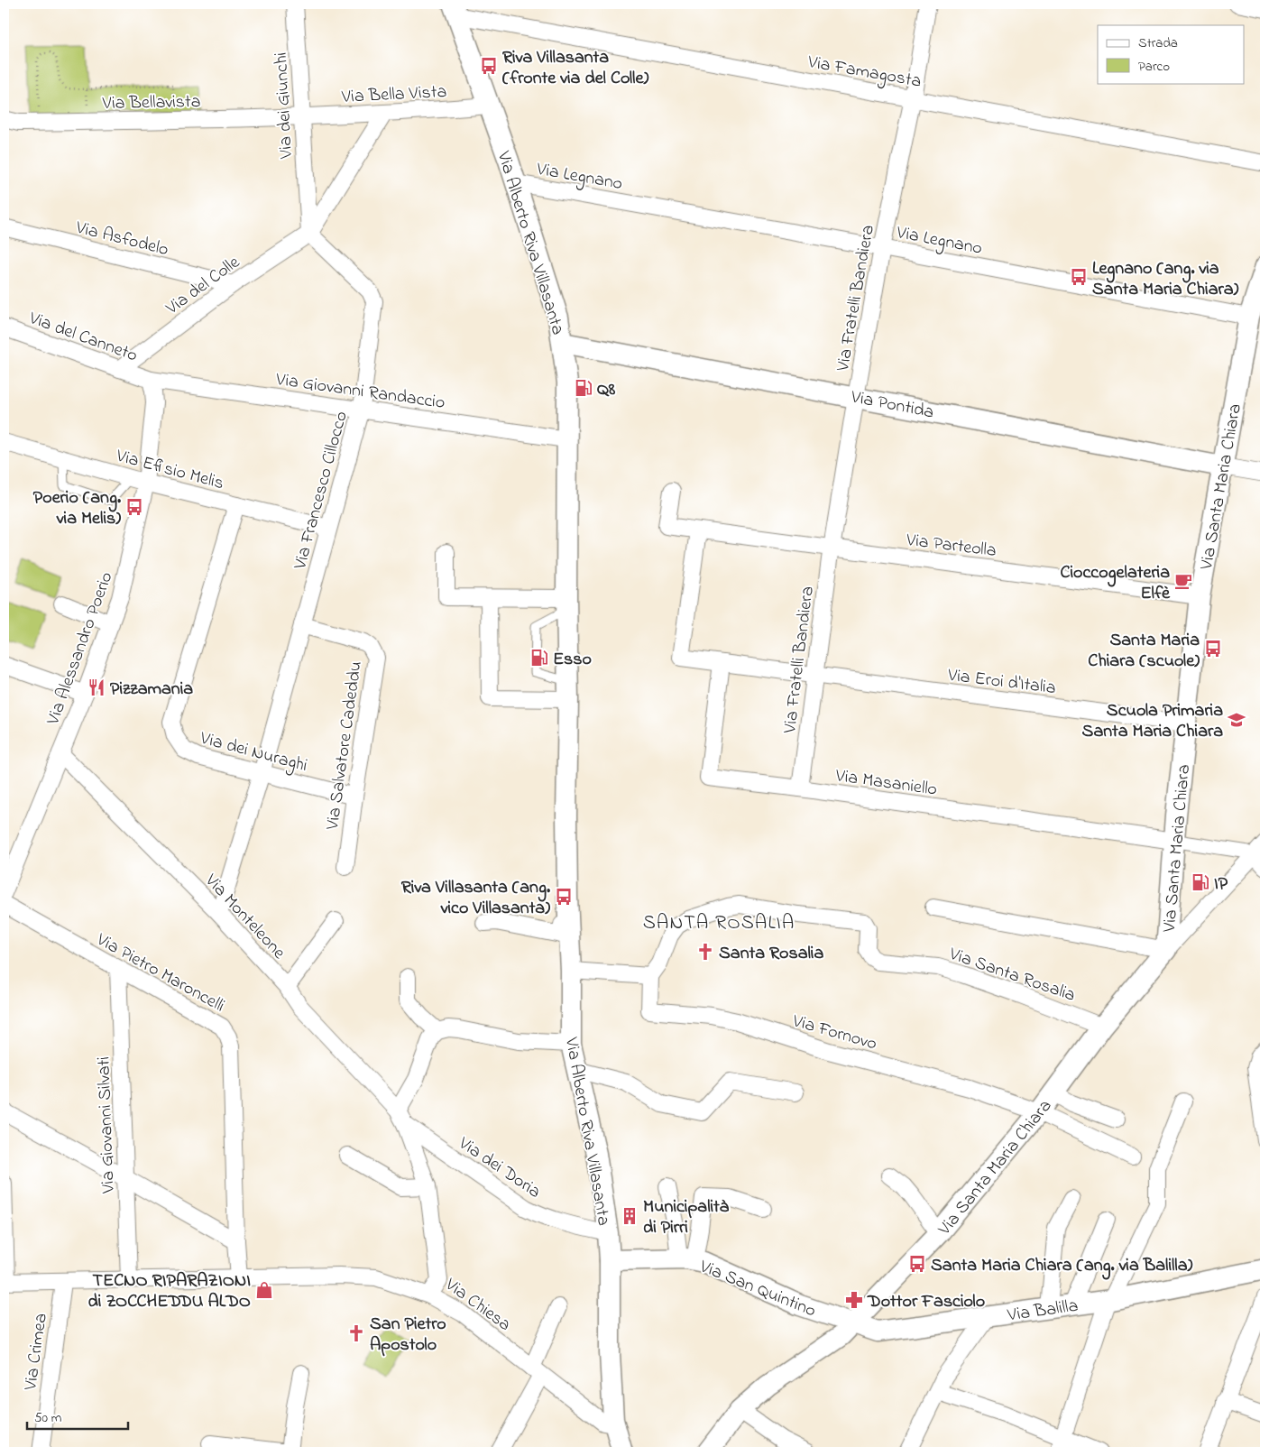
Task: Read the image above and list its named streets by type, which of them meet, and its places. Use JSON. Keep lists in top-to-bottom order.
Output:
{
  "streets": {
    "street": [
      "Via Famagosta",
      "Via Bella Vista",
      "Via Bellavista",
      "Via dei Giunchi",
      "Via Legnano",
      "Via Asfodelo",
      "Via Alberto Riva Villasanta",
      "Via del Colle",
      "Via Fratelli Bandiera",
      "Via del Canneto",
      "Via Giovanni Randaccio",
      "Via Pontida",
      "Via Efisio Melis",
      "Via Santa Maria Chiara",
      "Via Francesco Cillocco",
      "Via Parteolla",
      "Via Alessandro Poerio",
      "Via Eroi d'Italia",
      "Via Salvatore Cadeddu",
      "Via dei Nuraghi",
      "Via Masaniello",
      "Via Monteleone",
      "Via Pietro Maroncelli",
      "Via Santa Rosalia",
      "Via Fornovo",
      "Via Giovanni Silvati",
      "Via dei Doria",
      "Via San Quintino",
      "Via Chiesa",
      "Via Balilla",
      "Via Crimea"
    ]
  },
  "crossings": [
    ["Via Famagosta", "Via Alberto Riva Villasanta"],
    ["Via Famagosta", "Via Fratelli Bandiera"],
    ["Via Bella Vista", "Via Bellavista"],
    ["Via Bella Vista", "Via dei Giunchi"],
    ["Via Bella Vista", "Via Alberto Riva Villasanta"],
    ["Via Bellavista", "Via dei Giunchi"],
    ["Via dei Giunchi", "Via del Colle"],
    ["Via dei Giunchi", "Via Francesco Cillocco"],
    ["Via Legnano", "Via Alberto Riva Villasanta"],
    ["Via Legnano", "Via Fratelli Bandiera"],
    ["Via Legnano", "Via Santa Maria Chiara"],
    ["Via Asfodelo", "Via del Colle"],
    ["Via Alberto Riva Villasanta", "Via Giovanni Randaccio"],
    ["Via Alberto Riva Villasanta", "Via Pontida"],
    ["Via Alberto Riva Villasanta", "Via dei Doria"],
    ["Via Alberto Riva Villasanta", "Via San Quintino"],
    ["Via Alberto Riva Villasanta", "Via Chiesa"],
    ["Via del Colle", "Via del Canneto"],
    ["Via del Colle", "Via Francesco Cillocco"],
    ["Via Fratelli Bandiera", "Via Pontida"],
    ["Via Fratelli Bandiera", "Via Parteolla"],
    ["Via Fratelli Bandiera", "Via Eroi d'Italia"],
    ["Via Fratelli Bandiera", "Via Masaniello"],
    ["Via del Canneto", "Via Giovanni Randaccio"],
    ["Via del Canneto", "Via Alessandro Poerio"],
    ["Via Giovanni Randaccio", "Via Francesco Cillocco"],
    ["Via Giovanni Randaccio", "Via Alessandro Poerio"],
    ["Via Pontida", "Via Santa Maria Chiara"],
    ["Via Efisio Melis", "Via Francesco Cillocco"],
    ["Via Efisio Melis", "Via Alessandro Poerio"],
    ["Via Efisio Melis", "Via dei Nuraghi"],
    ["Via Santa Maria Chiara", "Via Parteolla"],
    ["Via Santa Maria Chiara", "Via Eroi d'Italia"],
    ["Via Santa Maria Chiara", "Via Masaniello"],
    ["Via Santa Maria Chiara", "Via Santa Rosalia"],
    ["Via Santa Maria Chiara", "Via Fornovo"],
    ["Via Santa Maria Chiara", "Via San Quintino"],
    ["Via Santa Maria Chiara", "Via Balilla"],
    ["Via Francesco Cillocco", "Via Salvatore Cadeddu"],
    ["Via Francesco Cillocco", "Via dei Nuraghi"],
    ["Via Francesco Cillocco", "Via Monteleone"],
    ["Via Alessandro Poerio", "Via Monteleone"],
    ["Via Salvatore Cadeddu", "Via dei Nuraghi"],
    ["Via Monteleone", "Via dei Doria"],
    ["Via Monteleone", "Via Chiesa"],
    ["Via Pietro Maroncelli", "Via Giovanni Silvati"],
    ["Via Santa Rosalia", "Via Fornovo"],
    ["Via dei Doria", "Via Chiesa"],
    ["Via San Quintino", "Via Balilla"]
  ],
  "districts": ["SANTA ROSALIA"],
  "places": {
    "bus stop": [
      "Riva Villasanta (fronte via del Colle)",
      "Legnano (ang. via Santa Maria Chiara)",
      "Poerio (ang. via Melis)",
      "Santa Maria Chiara (scuole)",
      "Riva Villasanta (ang. vico Villasanta)",
      "Santa Maria Chiara (ang. via Balilla)"
    ],
    "fuel station": ["Q8", "Esso", "IP"],
    "cafe": ["Cioccogelateria Elfè"],
    "restaurant": ["Pizzamania"],
    "school or university": ["Scuola Primaria Santa Maria Chiara"],
    "church": ["Santa Rosalia", "San Pietro Apostolo"],
    "building": ["Municipalità di Pirri"],
    "shop": ["TECNO RIPARAZIONI di ZOCCHEDDU ALDO"],
    "pharmacy": ["Dottor Fasciolo"]
  },
  "legend": ["Strada", "Parco"],
  "scale_bar": "50 m"
}
